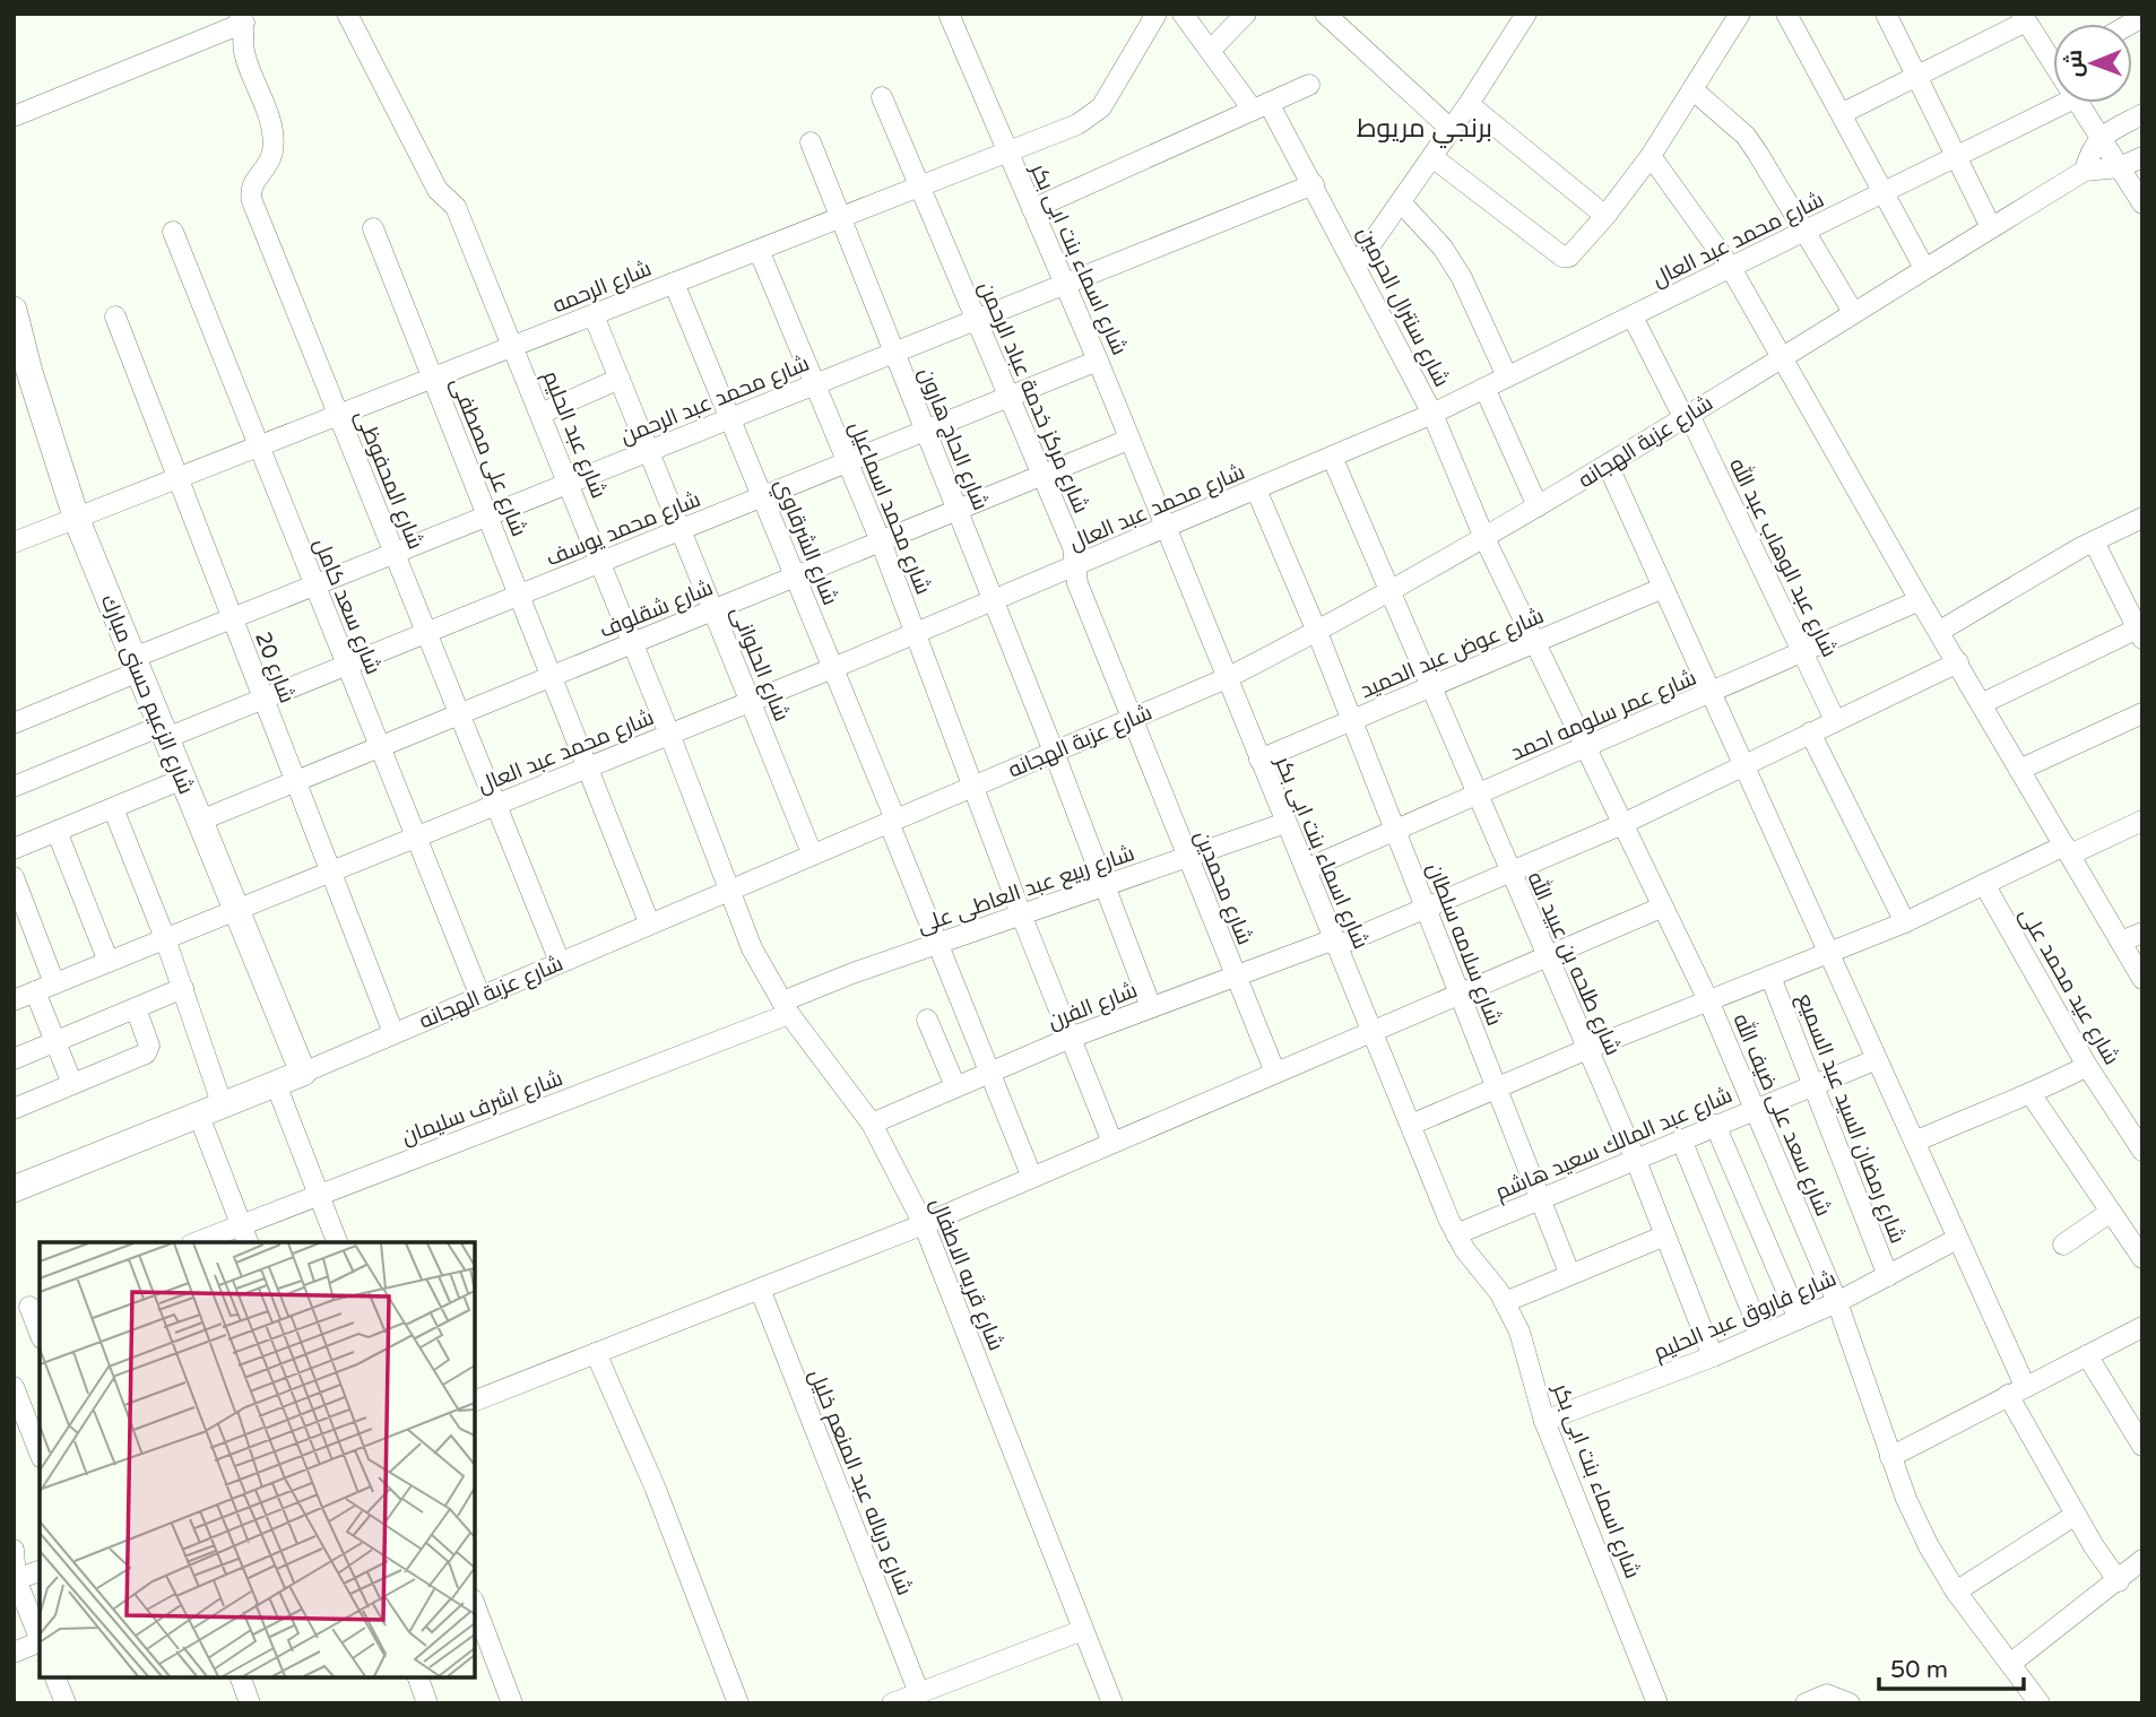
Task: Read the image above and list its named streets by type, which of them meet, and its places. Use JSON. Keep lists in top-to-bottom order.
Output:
{
  "streets": {
    "street": [
      "شارع محمد عبد العال",
      "شارع اسماء بنت ابى بكر",
      "شارع الرحمه",
      "شارع سنترال الحرمين",
      "شارع مركز خدمة عباد الرحمن",
      "شارع محمد عبد الرحمن",
      "شارع عبد الحليم",
      "شارع الحاج هارون",
      "شارع عزبة الهجانه",
      "شارع على مصطفى",
      "شارع المحفوظى",
      "شارع محمد اسماعيل",
      "شارع محمد يوسف",
      "شارع الشرقاوي",
      "شارع عبد الوهاب عبد الله",
      "شارع سعد كامل",
      "شارع شقلوف",
      "شارع عوض عبد الحميد",
      "شارع الحلوانى",
      "شارع 20",
      "شارع الزعيم حسنى مبارك",
      "شارع عمر سلومه احمد",
      "شارع محمدين",
      "شارع ربيع عبد العاطى على",
      "شارع سلامه سلطان",
      "شارع طلحه بن عبيد الله",
      "شارع عيد محمد على",
      "شارع الفرن",
      "شارع اشرف سليمان",
      "شارع سعد على ضيف الله",
      "شارع رمضان السيد عبد السميع",
      "شارع عبد المالك سعيد هاشم",
      "شارع قريه الاطفال",
      "شارع فاروق عبد الحليم",
      "شارع درباله عبد المنعم خليل"
    ]
  },
  "crossings": [
    ["شارع محمد عبد العال", "شارع اسماء بنت ابى بكر"],
    ["شارع محمد عبد العال", "شارع سنترال الحرمين"],
    ["شارع محمد عبد العال", "شارع مركز خدمة عباد الرحمن"],
    ["شارع محمد عبد العال", "شارع عبد الحليم"],
    ["شارع محمد عبد العال", "شارع الحاج هارون"],
    ["شارع محمد عبد العال", "شارع على مصطفى"],
    ["شارع محمد عبد العال", "شارع المحفوظى"],
    ["شارع محمد عبد العال", "شارع محمد اسماعيل"],
    ["شارع محمد عبد العال", "شارع الشرقاوي"],
    ["شارع محمد عبد العال", "شارع عبد الوهاب عبد الله"],
    ["شارع محمد عبد العال", "شارع سعد كامل"],
    ["شارع محمد عبد العال", "شارع الحلوانى"],
    ["شارع محمد عبد العال", "شارع 20"],
    ["شارع محمد عبد العال", "شارع الزعيم حسنى مبارك"],
    ["شارع محمد عبد العال", "شارع سلامه سلطان"],
    ["شارع محمد عبد العال", "شارع طلحه بن عبيد الله"],
    ["شارع اسماء بنت ابى بكر", "شارع الرحمه"],
    ["شارع اسماء بنت ابى بكر", "شارع محمد عبد الرحمن"],
    ["شارع اسماء بنت ابى بكر", "شارع عزبة الهجانه"],
    ["شارع اسماء بنت ابى بكر", "شارع محمد يوسف"],
    ["شارع اسماء بنت ابى بكر", "شارع شقلوف"],
    ["شارع اسماء بنت ابى بكر", "شارع عوض عبد الحميد"],
    ["شارع اسماء بنت ابى بكر", "شارع عمر سلومه احمد"],
    ["شارع اسماء بنت ابى بكر", "شارع ربيع عبد العاطى على"],
    ["شارع اسماء بنت ابى بكر", "شارع الفرن"],
    ["شارع اسماء بنت ابى بكر", "شارع عبد المالك سعيد هاشم"],
    ["شارع اسماء بنت ابى بكر", "شارع فاروق عبد الحليم"],
    ["شارع الرحمه", "شارع مركز خدمة عباد الرحمن"],
    ["شارع الرحمه", "شارع عبد الحليم"],
    ["شارع الرحمه", "شارع الحاج هارون"],
    ["شارع الرحمه", "شارع على مصطفى"],
    ["شارع الرحمه", "شارع المحفوظى"],
    ["شارع الرحمه", "شارع محمد اسماعيل"],
    ["شارع الرحمه", "شارع الشرقاوي"],
    ["شارع الرحمه", "شارع سعد كامل"],
    ["شارع الرحمه", "شارع الحلوانى"],
    ["شارع الرحمه", "شارع 20"],
    ["شارع الرحمه", "شارع الزعيم حسنى مبارك"],
    ["شارع سنترال الحرمين", "شارع محمد عبد الرحمن"],
    ["شارع سنترال الحرمين", "شارع عزبة الهجانه"],
    ["شارع سنترال الحرمين", "شارع سعد على ضيف الله"],
    ["شارع مركز خدمة عباد الرحمن", "شارع محمد عبد الرحمن"],
    ["شارع مركز خدمة عباد الرحمن", "شارع عزبة الهجانه"],
    ["شارع مركز خدمة عباد الرحمن", "شارع محمد يوسف"],
    ["شارع مركز خدمة عباد الرحمن", "شارع شقلوف"],
    ["شارع مركز خدمة عباد الرحمن", "شارع محمدين"],
    ["شارع محمد عبد الرحمن", "شارع عبد الحليم"],
    ["شارع محمد عبد الرحمن", "شارع الحاج هارون"],
    ["شارع محمد عبد الرحمن", "شارع على مصطفى"],
    ["شارع محمد عبد الرحمن", "شارع المحفوظى"],
    ["شارع محمد عبد الرحمن", "شارع محمد اسماعيل"],
    ["شارع محمد عبد الرحمن", "شارع الشرقاوي"],
    ["شارع محمد عبد الرحمن", "شارع سعد كامل"],
    ["شارع محمد عبد الرحمن", "شارع الحلوانى"],
    ["شارع محمد عبد الرحمن", "شارع 20"],
    ["شارع محمد عبد الرحمن", "شارع الزعيم حسنى مبارك"],
    ["شارع عبد الحليم", "شارع عزبة الهجانه"],
    ["شارع عبد الحليم", "شارع محمد يوسف"],
    ["شارع عبد الحليم", "شارع شقلوف"],
    ["شارع عبد الحليم", "شارع قريه الاطفال"],
    ["شارع الحاج هارون", "شارع عزبة الهجانه"],
    ["شارع الحاج هارون", "شارع محمد يوسف"],
    ["شارع الحاج هارون", "شارع شقلوف"],
    ["شارع الحاج هارون", "شارع ربيع عبد العاطى على"],
    ["شارع الحاج هارون", "شارع الفرن"],
    ["شارع عزبة الهجانه", "شارع على مصطفى"],
    ["شارع عزبة الهجانه", "شارع المحفوظى"],
    ["شارع عزبة الهجانه", "شارع محمد اسماعيل"],
    ["شارع عزبة الهجانه", "شارع الشرقاوي"],
    ["شارع عزبة الهجانه", "شارع عبد الوهاب عبد الله"],
    ["شارع عزبة الهجانه", "شارع سعد كامل"],
    ["شارع عزبة الهجانه", "شارع الحلوانى"],
    ["شارع عزبة الهجانه", "شارع 20"],
    ["شارع عزبة الهجانه", "شارع الزعيم حسنى مبارك"],
    ["شارع عزبة الهجانه", "شارع محمدين"],
    ["شارع عزبة الهجانه", "شارع سلامه سلطان"],
    ["شارع عزبة الهجانه", "شارع طلحه بن عبيد الله"],
    ["شارع عزبة الهجانه", "شارع سعد على ضيف الله"],
    ["شارع عزبة الهجانه", "شارع قريه الاطفال"],
    ["شارع على مصطفى", "شارع محمد يوسف"],
    ["شارع على مصطفى", "شارع شقلوف"],
    ["شارع المحفوظى", "شارع محمد يوسف"],
    ["شارع المحفوظى", "شارع شقلوف"],
    ["شارع محمد اسماعيل", "شارع محمد يوسف"],
    ["شارع محمد اسماعيل", "شارع شقلوف"],
    ["شارع محمد اسماعيل", "شارع ربيع عبد العاطى على"],
    ["شارع محمد اسماعيل", "شارع الفرن"],
    ["شارع محمد يوسف", "شارع الشرقاوي"],
    ["شارع محمد يوسف", "شارع سعد كامل"],
    ["شارع محمد يوسف", "شارع الحلوانى"],
    ["شارع محمد يوسف", "شارع 20"],
    ["شارع محمد يوسف", "شارع الزعيم حسنى مبارك"],
    ["شارع الشرقاوي", "شارع شقلوف"],
    ["شارع الشرقاوي", "شارع ربيع عبد العاطى على"],
    ["شارع الشرقاوي", "شارع الفرن"],
    ["شارع عبد الوهاب عبد الله", "شارع عمر سلومه احمد"],
    ["شارع عبد الوهاب عبد الله", "شارع الفرن"],
    ["شارع سعد كامل", "شارع شقلوف"],
    ["شارع شقلوف", "شارع الحلوانى"],
    ["شارع شقلوف", "شارع 20"],
    ["شارع شقلوف", "شارع الزعيم حسنى مبارك"],
    ["شارع عوض عبد الحميد", "شارع سلامه سلطان"],
    ["شارع عوض عبد الحميد", "شارع طلحه بن عبيد الله"],
    ["شارع عوض عبد الحميد", "شارع سعد على ضيف الله"],
    ["شارع عمر سلومه احمد", "شارع سلامه سلطان"],
    ["شارع عمر سلومه احمد", "شارع طلحه بن عبيد الله"],
    ["شارع عمر سلومه احمد", "شارع سعد على ضيف الله"],
    ["شارع محمدين", "شارع ربيع عبد العاطى على"],
    ["شارع محمدين", "شارع الفرن"],
    ["شارع ربيع عبد العاطى على", "شارع اشرف سليمان"],
    ["شارع ربيع عبد العاطى على", "شارع قريه الاطفال"],
    ["شارع سلامه سلطان", "شارع الفرن"],
    ["شارع سلامه سلطان", "شارع عبد المالك سعيد هاشم"],
    ["شارع طلحه بن عبيد الله", "شارع الفرن"],
    ["شارع طلحه بن عبيد الله", "شارع عبد المالك سعيد هاشم"],
    ["شارع طلحه بن عبيد الله", "شارع فاروق عبد الحليم"],
    ["شارع الفرن", "شارع سعد على ضيف الله"],
    ["شارع الفرن", "شارع قريه الاطفال"],
    ["شارع اشرف سليمان", "شارع قريه الاطفال"],
    ["شارع سعد على ضيف الله", "شارع عبد المالك سعيد هاشم"],
    ["شارع سعد على ضيف الله", "شارع فاروق عبد الحليم"],
    ["شارع رمضان السيد عبد السميع", "شارع عبد المالك سعيد هاشم"],
    ["شارع رمضان السيد عبد السميع", "شارع فاروق عبد الحليم"]
  ],
  "districts": ["برنجي مريوط"],
  "scale_bar": "50 m",
  "north": "left"
}
